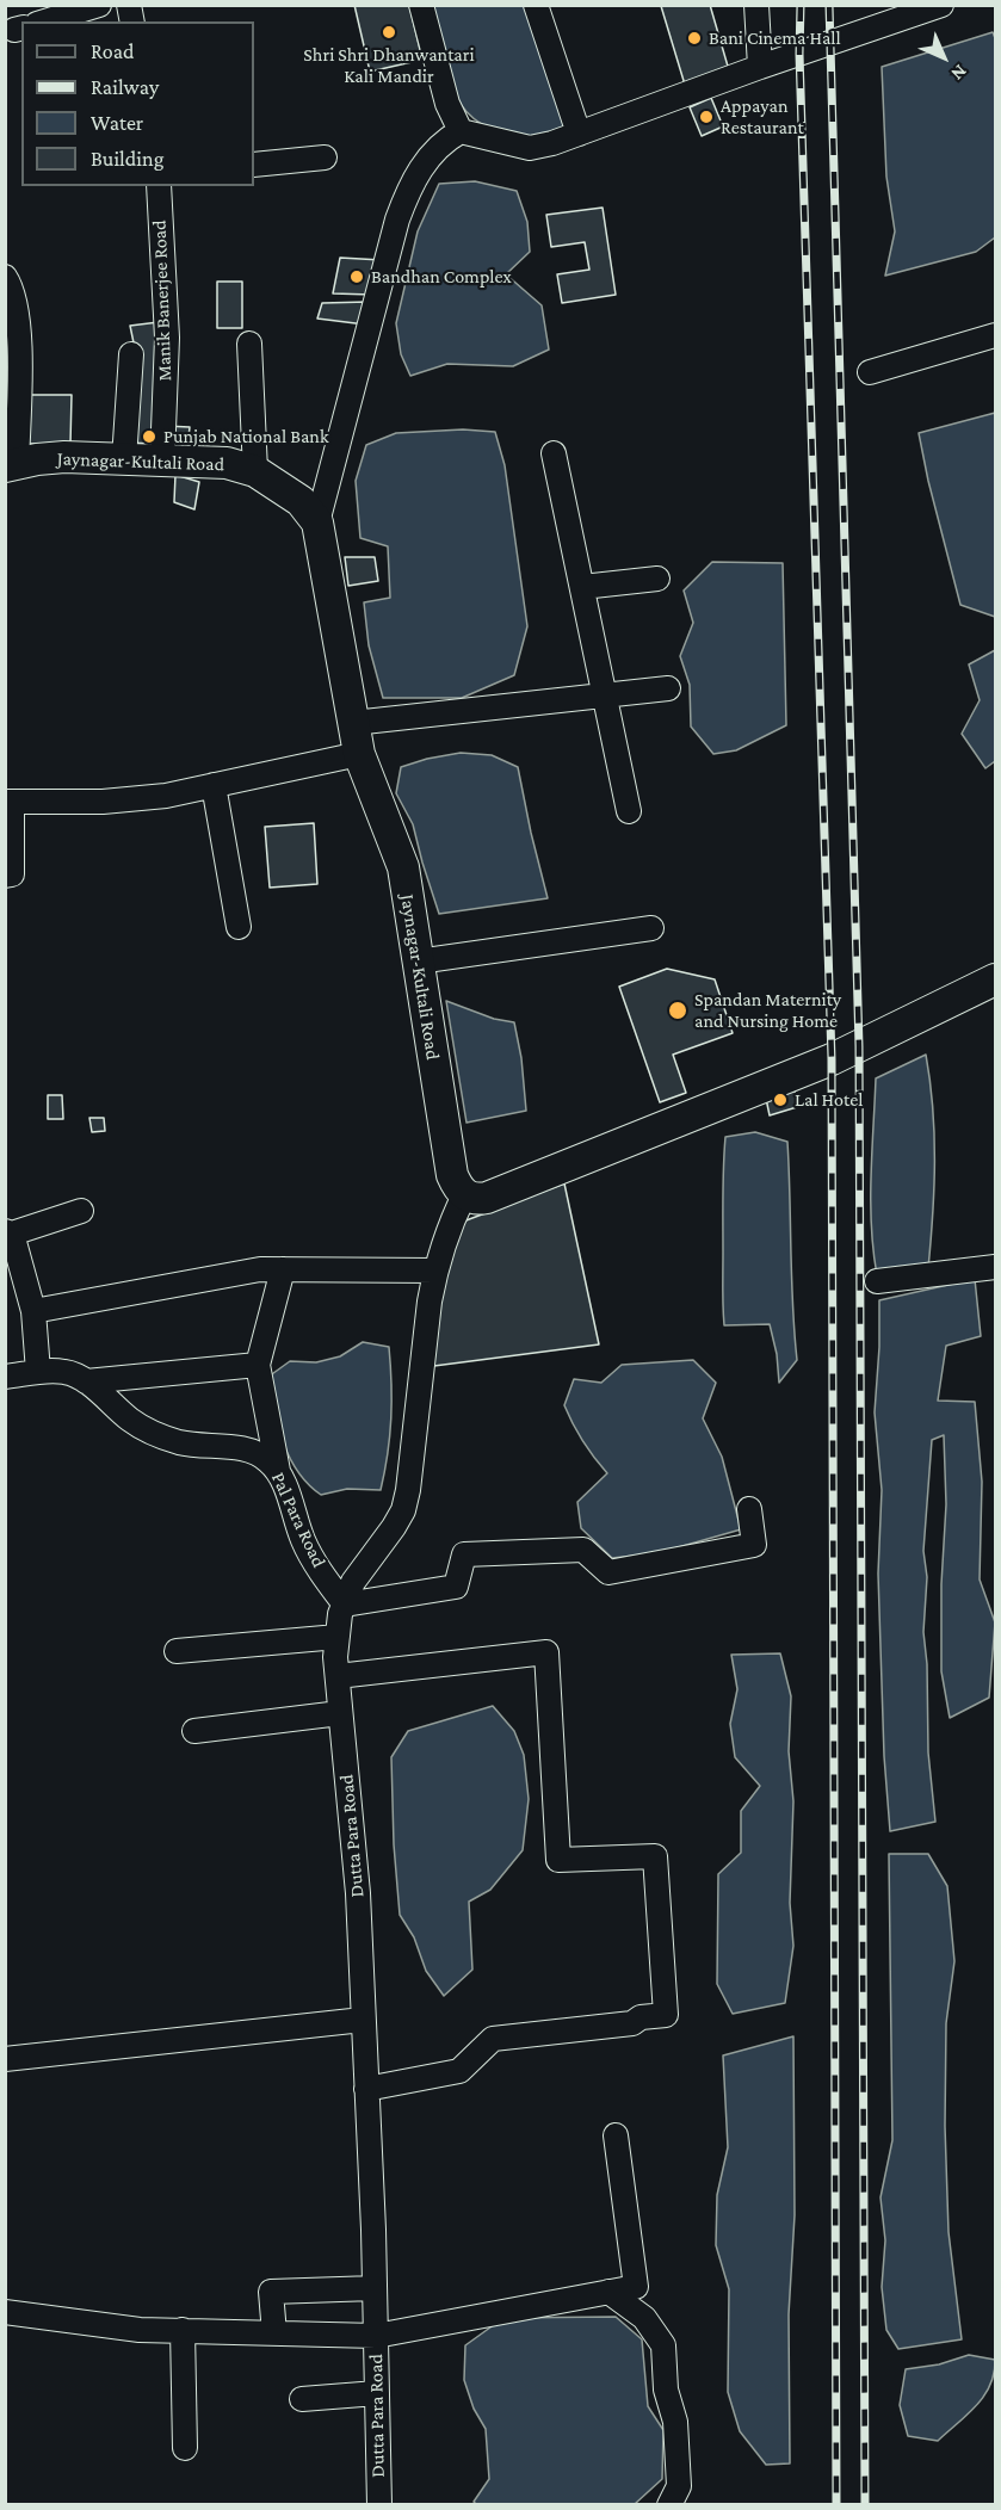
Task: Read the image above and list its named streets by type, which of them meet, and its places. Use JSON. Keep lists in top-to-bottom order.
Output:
{
  "streets": {
    "main road": ["Jaynagar-Kultali Road"],
    "street": ["Manik Banerjee Road", "Pal Para Road", "Dutta Para Road"]
  },
  "crossings": [
    ["Manik Banerjee Road", "Jaynagar-Kultali Road"],
    ["Jaynagar-Kultali Road", "Dutta Para Road"],
    ["Pal Para Road", "Dutta Para Road"]
  ],
  "places": [
    "Shri Shri Dhanwantari Kali Mandir",
    "Bani Cinema Hall",
    "Appayan Restaurant",
    "Bandhan Complex",
    "Punjab National Bank",
    "Spandan Maternity and Nursing Home",
    "Lal Hotel"
  ],
  "legend": [
    "Road",
    "Railway",
    "Water",
    "Building"
  ],
  "north": "bottom right"
}
